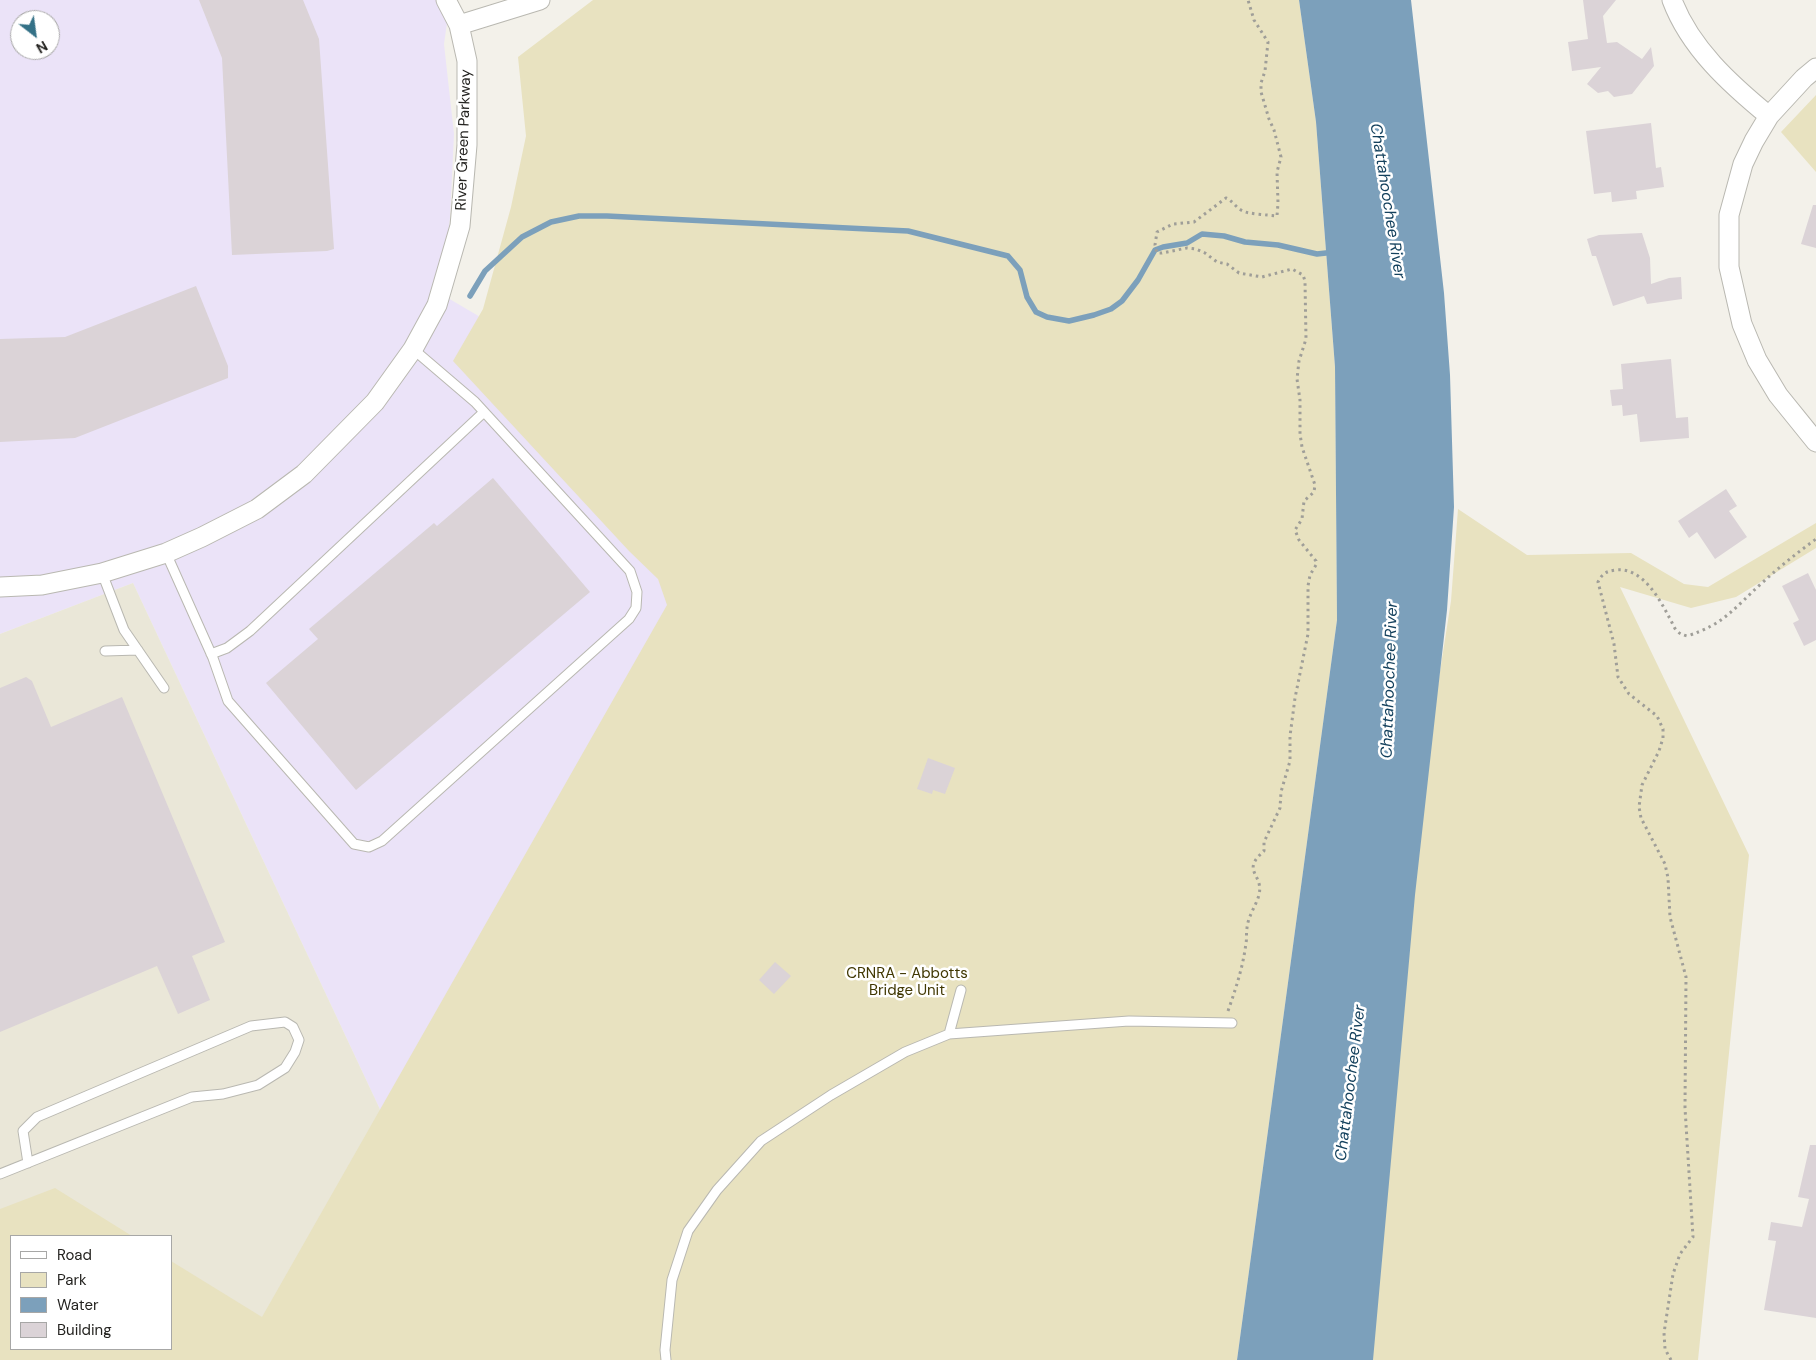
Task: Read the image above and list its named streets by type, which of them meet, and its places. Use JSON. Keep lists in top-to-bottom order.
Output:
{
  "streets": {
    "street": ["River Green Parkway"]
  },
  "water": ["Chattahoochee River"],
  "parks": ["CRNRA - Abbotts Bridge Unit"],
  "legend": [
    "Road",
    "Park",
    "Water",
    "Building"
  ],
  "north": "bottom right"
}
